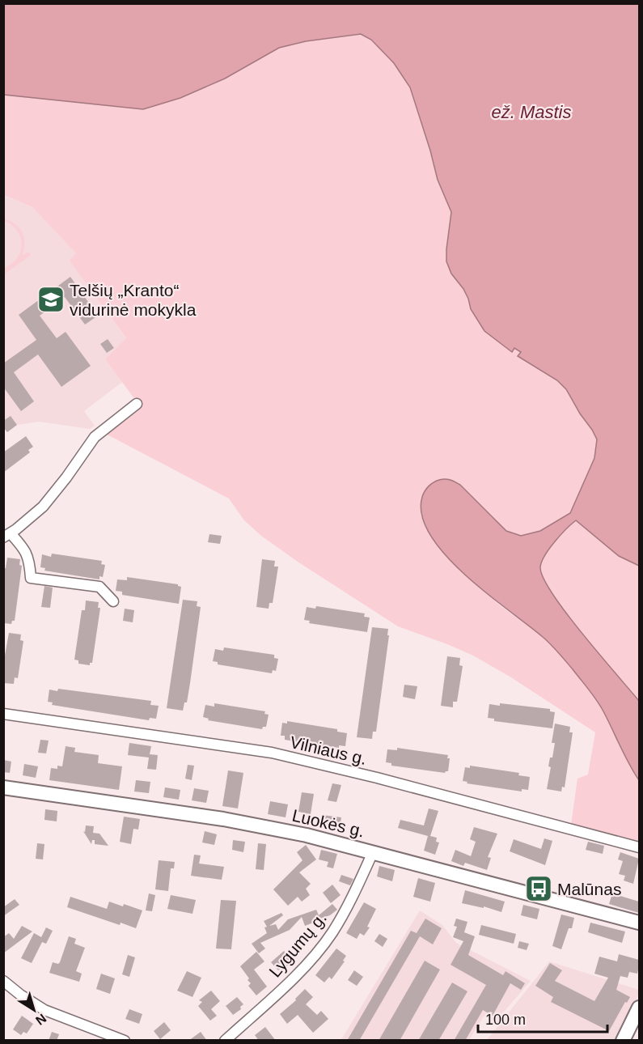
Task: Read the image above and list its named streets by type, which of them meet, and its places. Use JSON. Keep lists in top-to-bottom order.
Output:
{
  "streets": {
    "main road": ["Luokės g."],
    "street": ["Vilniaus g.", "Lygumų g."]
  },
  "crossings": [
    ["Luokės g.", "Lygumų g."]
  ],
  "water": ["ež. Mastis"],
  "places": {
    "school or university": ["Telšių „Kranto“ vidurinė mokykla"],
    "bus stop": ["Malūnas"]
  },
  "scale_bar": "100 m",
  "north": "bottom right"
}
